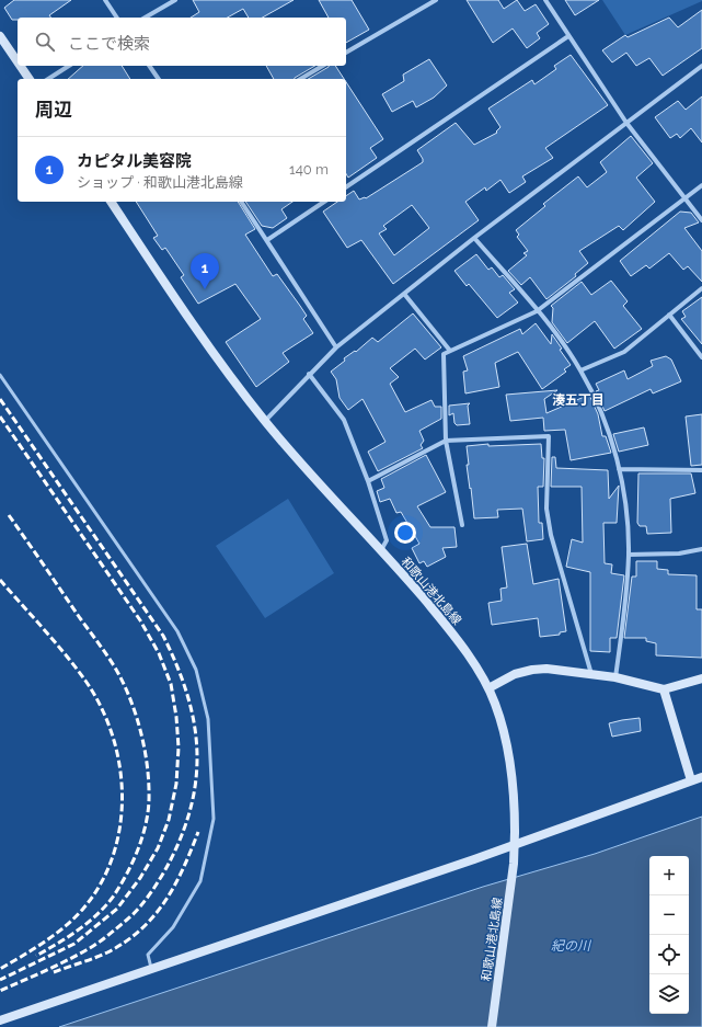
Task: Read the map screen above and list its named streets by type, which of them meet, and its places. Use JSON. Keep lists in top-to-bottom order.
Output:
{
  "streets": {
    "street": ["和歌山港北島線"]
  },
  "districts": ["湊五丁目"],
  "water": ["紀の川"],
  "page": {
    "search": "ここで検索",
    "heading": "周辺",
    "list": [
      {
        "mark": "1",
        "name": "カピタル美容院",
        "note": "ショップ · 和歌山港北島線",
        "value": "140 m"
      }
    ],
    "pins": "1",
    "map_buttons": ["+", "−"]
  }
}
